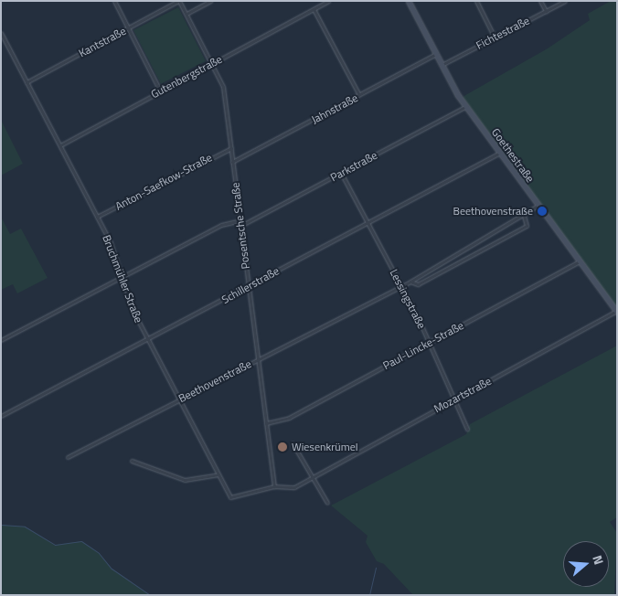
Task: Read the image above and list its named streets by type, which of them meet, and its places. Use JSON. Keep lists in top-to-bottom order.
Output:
{
  "streets": {
    "street": [
      "Fichtestraße",
      "Kantstraße",
      "Gutenbergstraße",
      "Jahnstraße",
      "Goethestraße",
      "Parkstraße",
      "Anton-Saefkow-Straße",
      "Posentsche Straße",
      "Bruchmühler Straße",
      "Schillerstraße",
      "Lessingstraße",
      "Paul-Lincke-Straße",
      "Beethovenstraße",
      "Mozartstraße"
    ]
  },
  "crossings": [
    ["Fichtestraße", "Goethestraße"],
    ["Kantstraße", "Posentsche Straße"],
    ["Kantstraße", "Bruchmühler Straße"],
    ["Gutenbergstraße", "Posentsche Straße"],
    ["Gutenbergstraße", "Bruchmühler Straße"],
    ["Jahnstraße", "Goethestraße"],
    ["Jahnstraße", "Posentsche Straße"],
    ["Goethestraße", "Parkstraße"],
    ["Goethestraße", "Schillerstraße"],
    ["Goethestraße", "Paul-Lincke-Straße"],
    ["Goethestraße", "Beethovenstraße"],
    ["Goethestraße", "Mozartstraße"],
    ["Parkstraße", "Posentsche Straße"],
    ["Parkstraße", "Lessingstraße"],
    ["Anton-Saefkow-Straße", "Posentsche Straße"],
    ["Anton-Saefkow-Straße", "Bruchmühler Straße"],
    ["Posentsche Straße", "Bruchmühler Straße"],
    ["Posentsche Straße", "Schillerstraße"],
    ["Posentsche Straße", "Paul-Lincke-Straße"],
    ["Posentsche Straße", "Beethovenstraße"],
    ["Bruchmühler Straße", "Schillerstraße"],
    ["Bruchmühler Straße", "Beethovenstraße"],
    ["Bruchmühler Straße", "Mozartstraße"],
    ["Schillerstraße", "Lessingstraße"],
    ["Lessingstraße", "Paul-Lincke-Straße"],
    ["Lessingstraße", "Beethovenstraße"],
    ["Lessingstraße", "Mozartstraße"]
  ],
  "places": ["Beethovenstraße", "Wiesenkrümel"],
  "north": "right"
}
